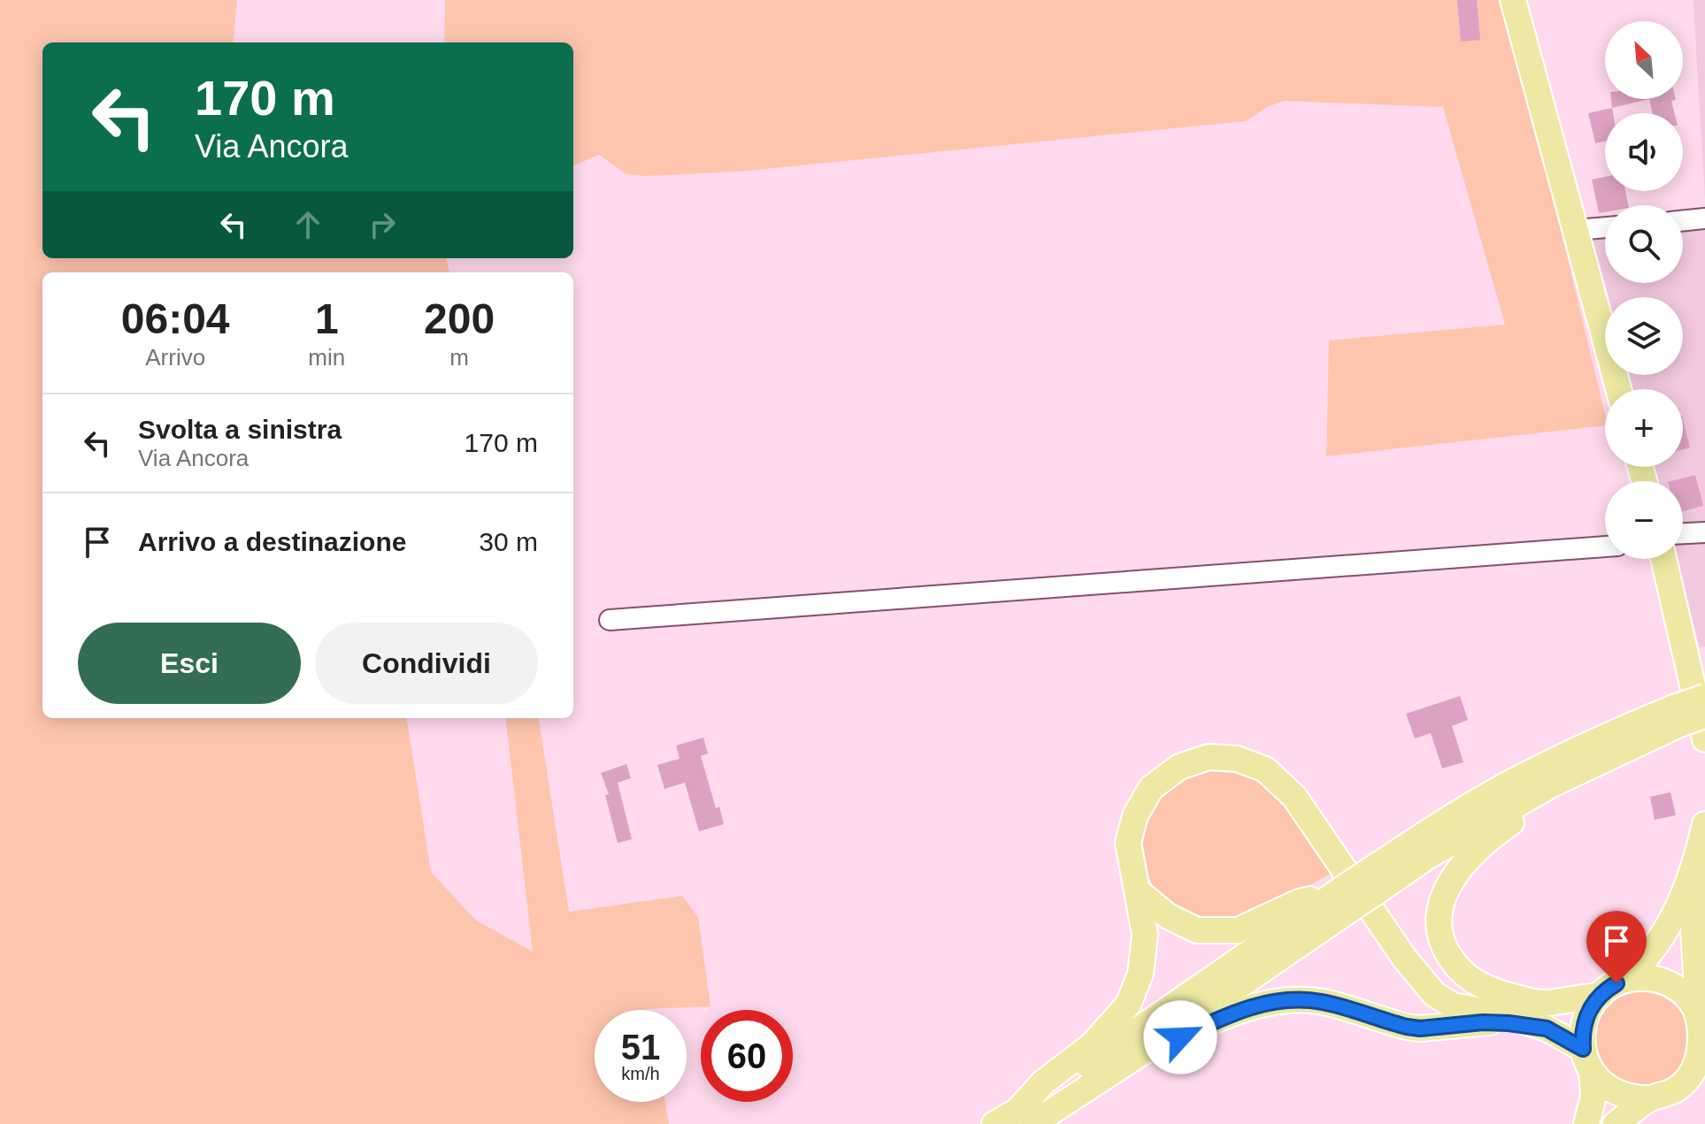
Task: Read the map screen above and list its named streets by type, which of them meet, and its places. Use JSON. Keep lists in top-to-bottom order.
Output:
{
  "north": "top left",
  "page": {
    "map_buttons": ["+", "−"],
    "turn": ["170 m", "Via Ancora"],
    "eta": [
      "06:04",
      "Arrivo",
      "1",
      "min",
      "200",
      "m"
    ],
    "list": [
      {
        "name": "Svolta a sinistra",
        "note": "Via Ancora",
        "value": "170 m"
      },
      {
        "name": "Arrivo a destinazione",
        "value": "30 m"
      }
    ],
    "buttons": ["Esci", "Condividi"],
    "speed": "51 km/h",
    "limit": "60"
  }
}
